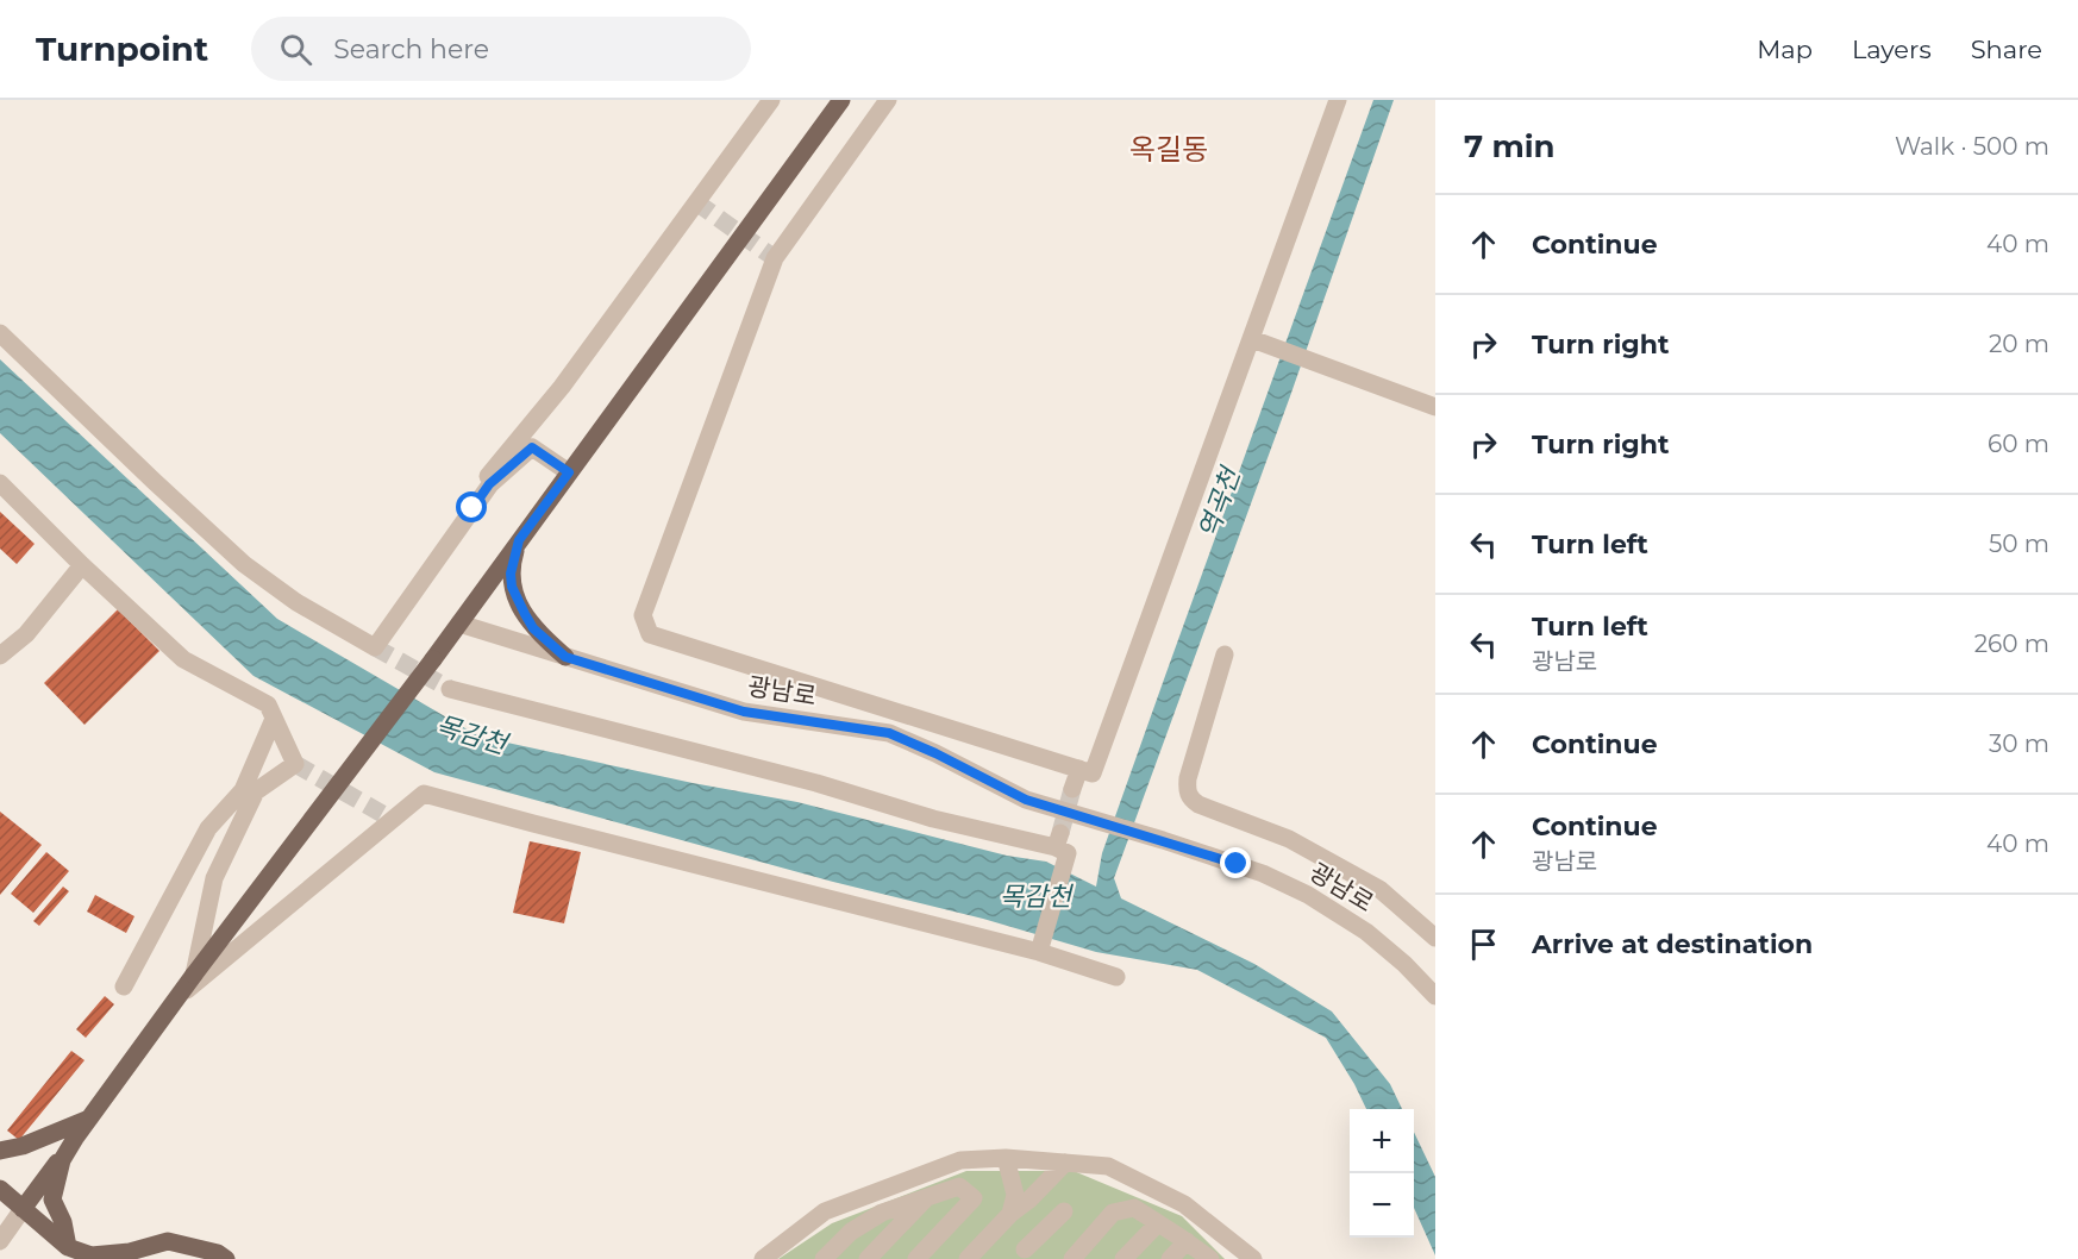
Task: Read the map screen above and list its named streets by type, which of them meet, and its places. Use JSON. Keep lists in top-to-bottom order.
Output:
{
  "streets": {
    "street": ["광남로"]
  },
  "districts": ["옥길동"],
  "water": ["역곡천", "목감천"],
  "page": {
    "header": "Turnpoint",
    "search": "Search here",
    "nav": ["Map", "Layers", "Share"],
    "heading": ["7 min", "Walk · 500 m"],
    "list": [
      ["Continue", "40 m"],
      ["Turn right", "20 m"],
      ["Turn right", "60 m"],
      ["Turn left", "50 m"],
      ["Turn left", "광남로", "260 m"],
      ["Continue", "30 m"],
      ["Continue", "광남로", "40 m"],
      "Arrive at destination"
    ],
    "map_buttons": ["+", "−"]
  }
}
